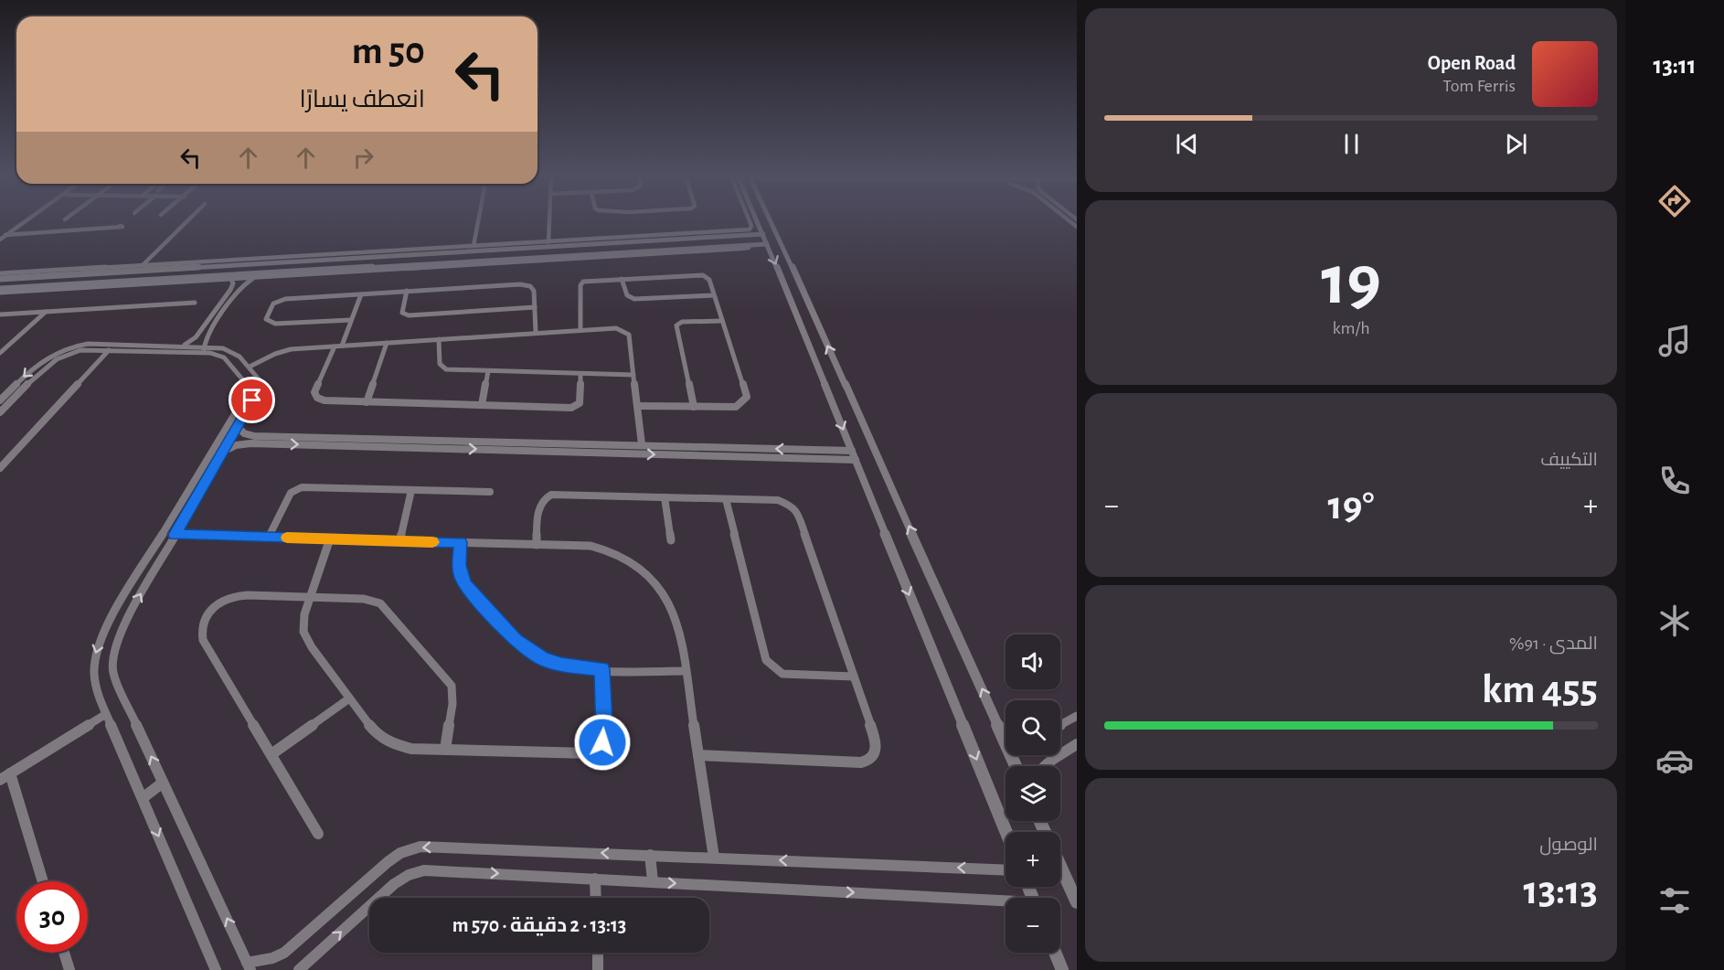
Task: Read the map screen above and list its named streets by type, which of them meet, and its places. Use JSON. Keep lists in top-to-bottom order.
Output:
{
  "page": {
    "tabs": "13:11",
    "turn": ["50 m", "انعطف يسارًا"],
    "song": ["Open Road", "Tom Ferris"],
    "tile": [
      ["19", "km/h"],
      "التكييف",
      ["المدى · 91%", "455 km"],
      ["الوصول", "13:13"]
    ],
    "heat": ["−", "19°", "+"],
    "map_buttons": ["+", "−"],
    "limit": "30",
    "trip": "13:13 · 2 دقيقة · 570 m"
  }
}
